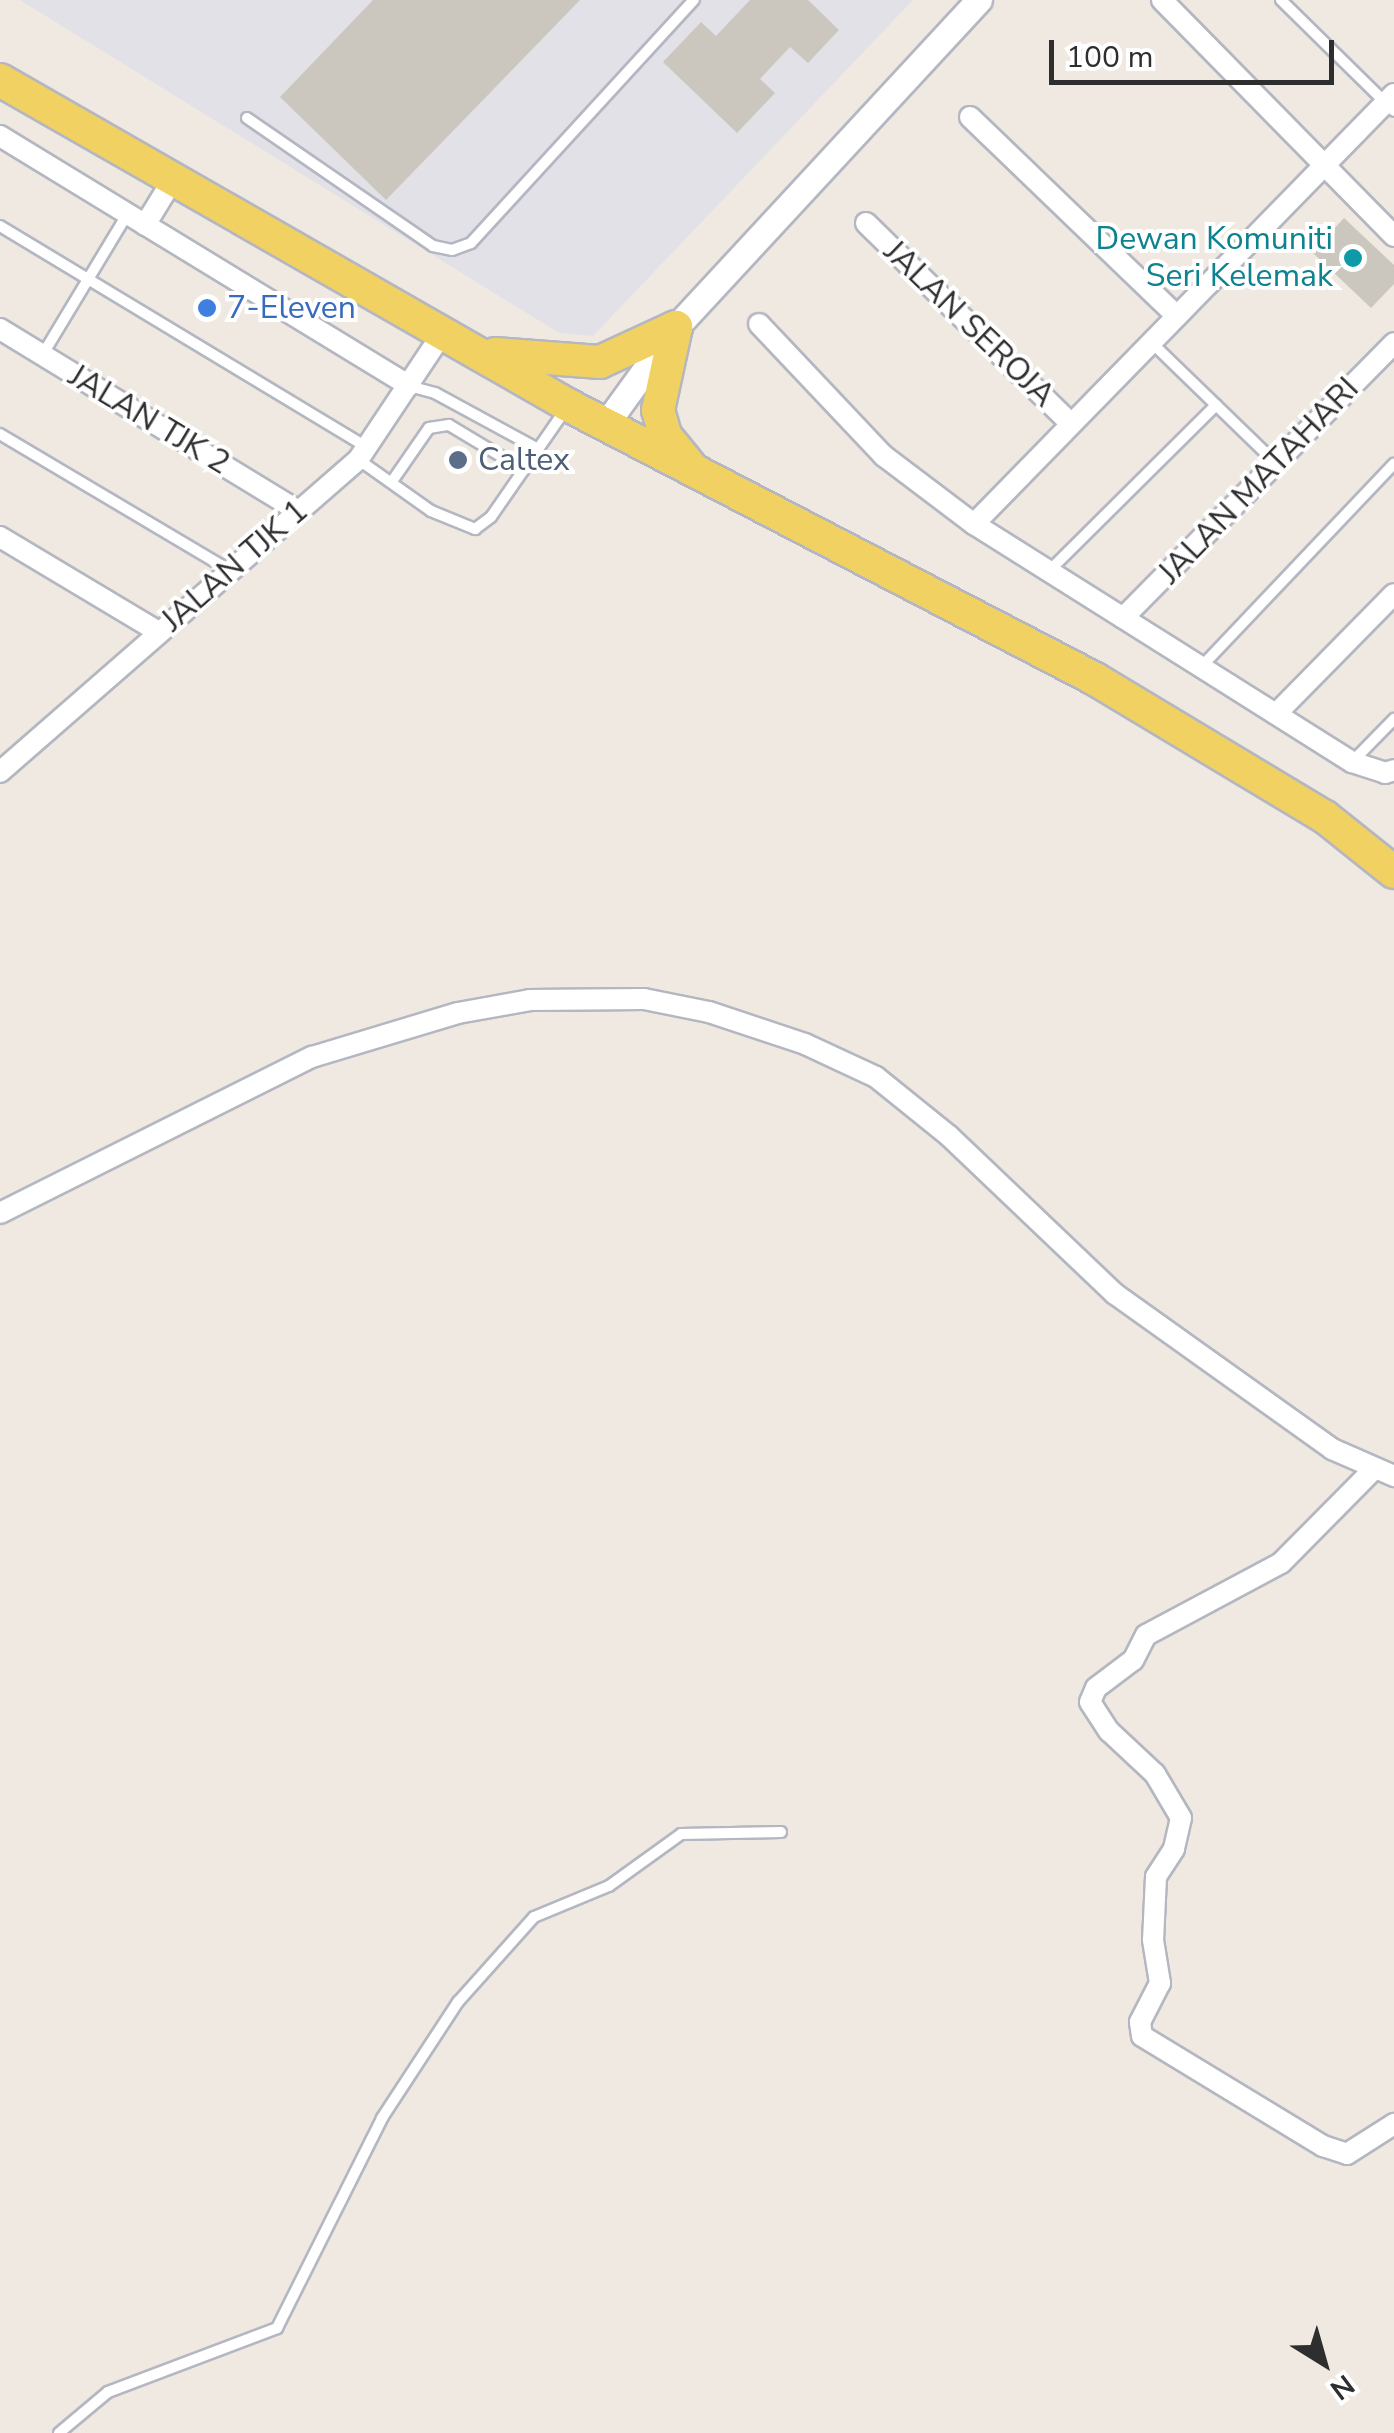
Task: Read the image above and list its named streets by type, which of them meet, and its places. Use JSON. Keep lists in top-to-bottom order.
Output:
{
  "streets": {
    "street": [
      "JALAN SEROJA",
      "JALAN TJK 2",
      "JALAN MATAHARI",
      "JALAN TJK 1"
    ]
  },
  "crossings": [
    ["JALAN TJK 2", "JALAN TJK 1"]
  ],
  "places": ["Dewan Komuniti Seri Kelemak", "7-Eleven", "Caltex"],
  "scale_bar": "100 m",
  "north": "bottom right"
}
